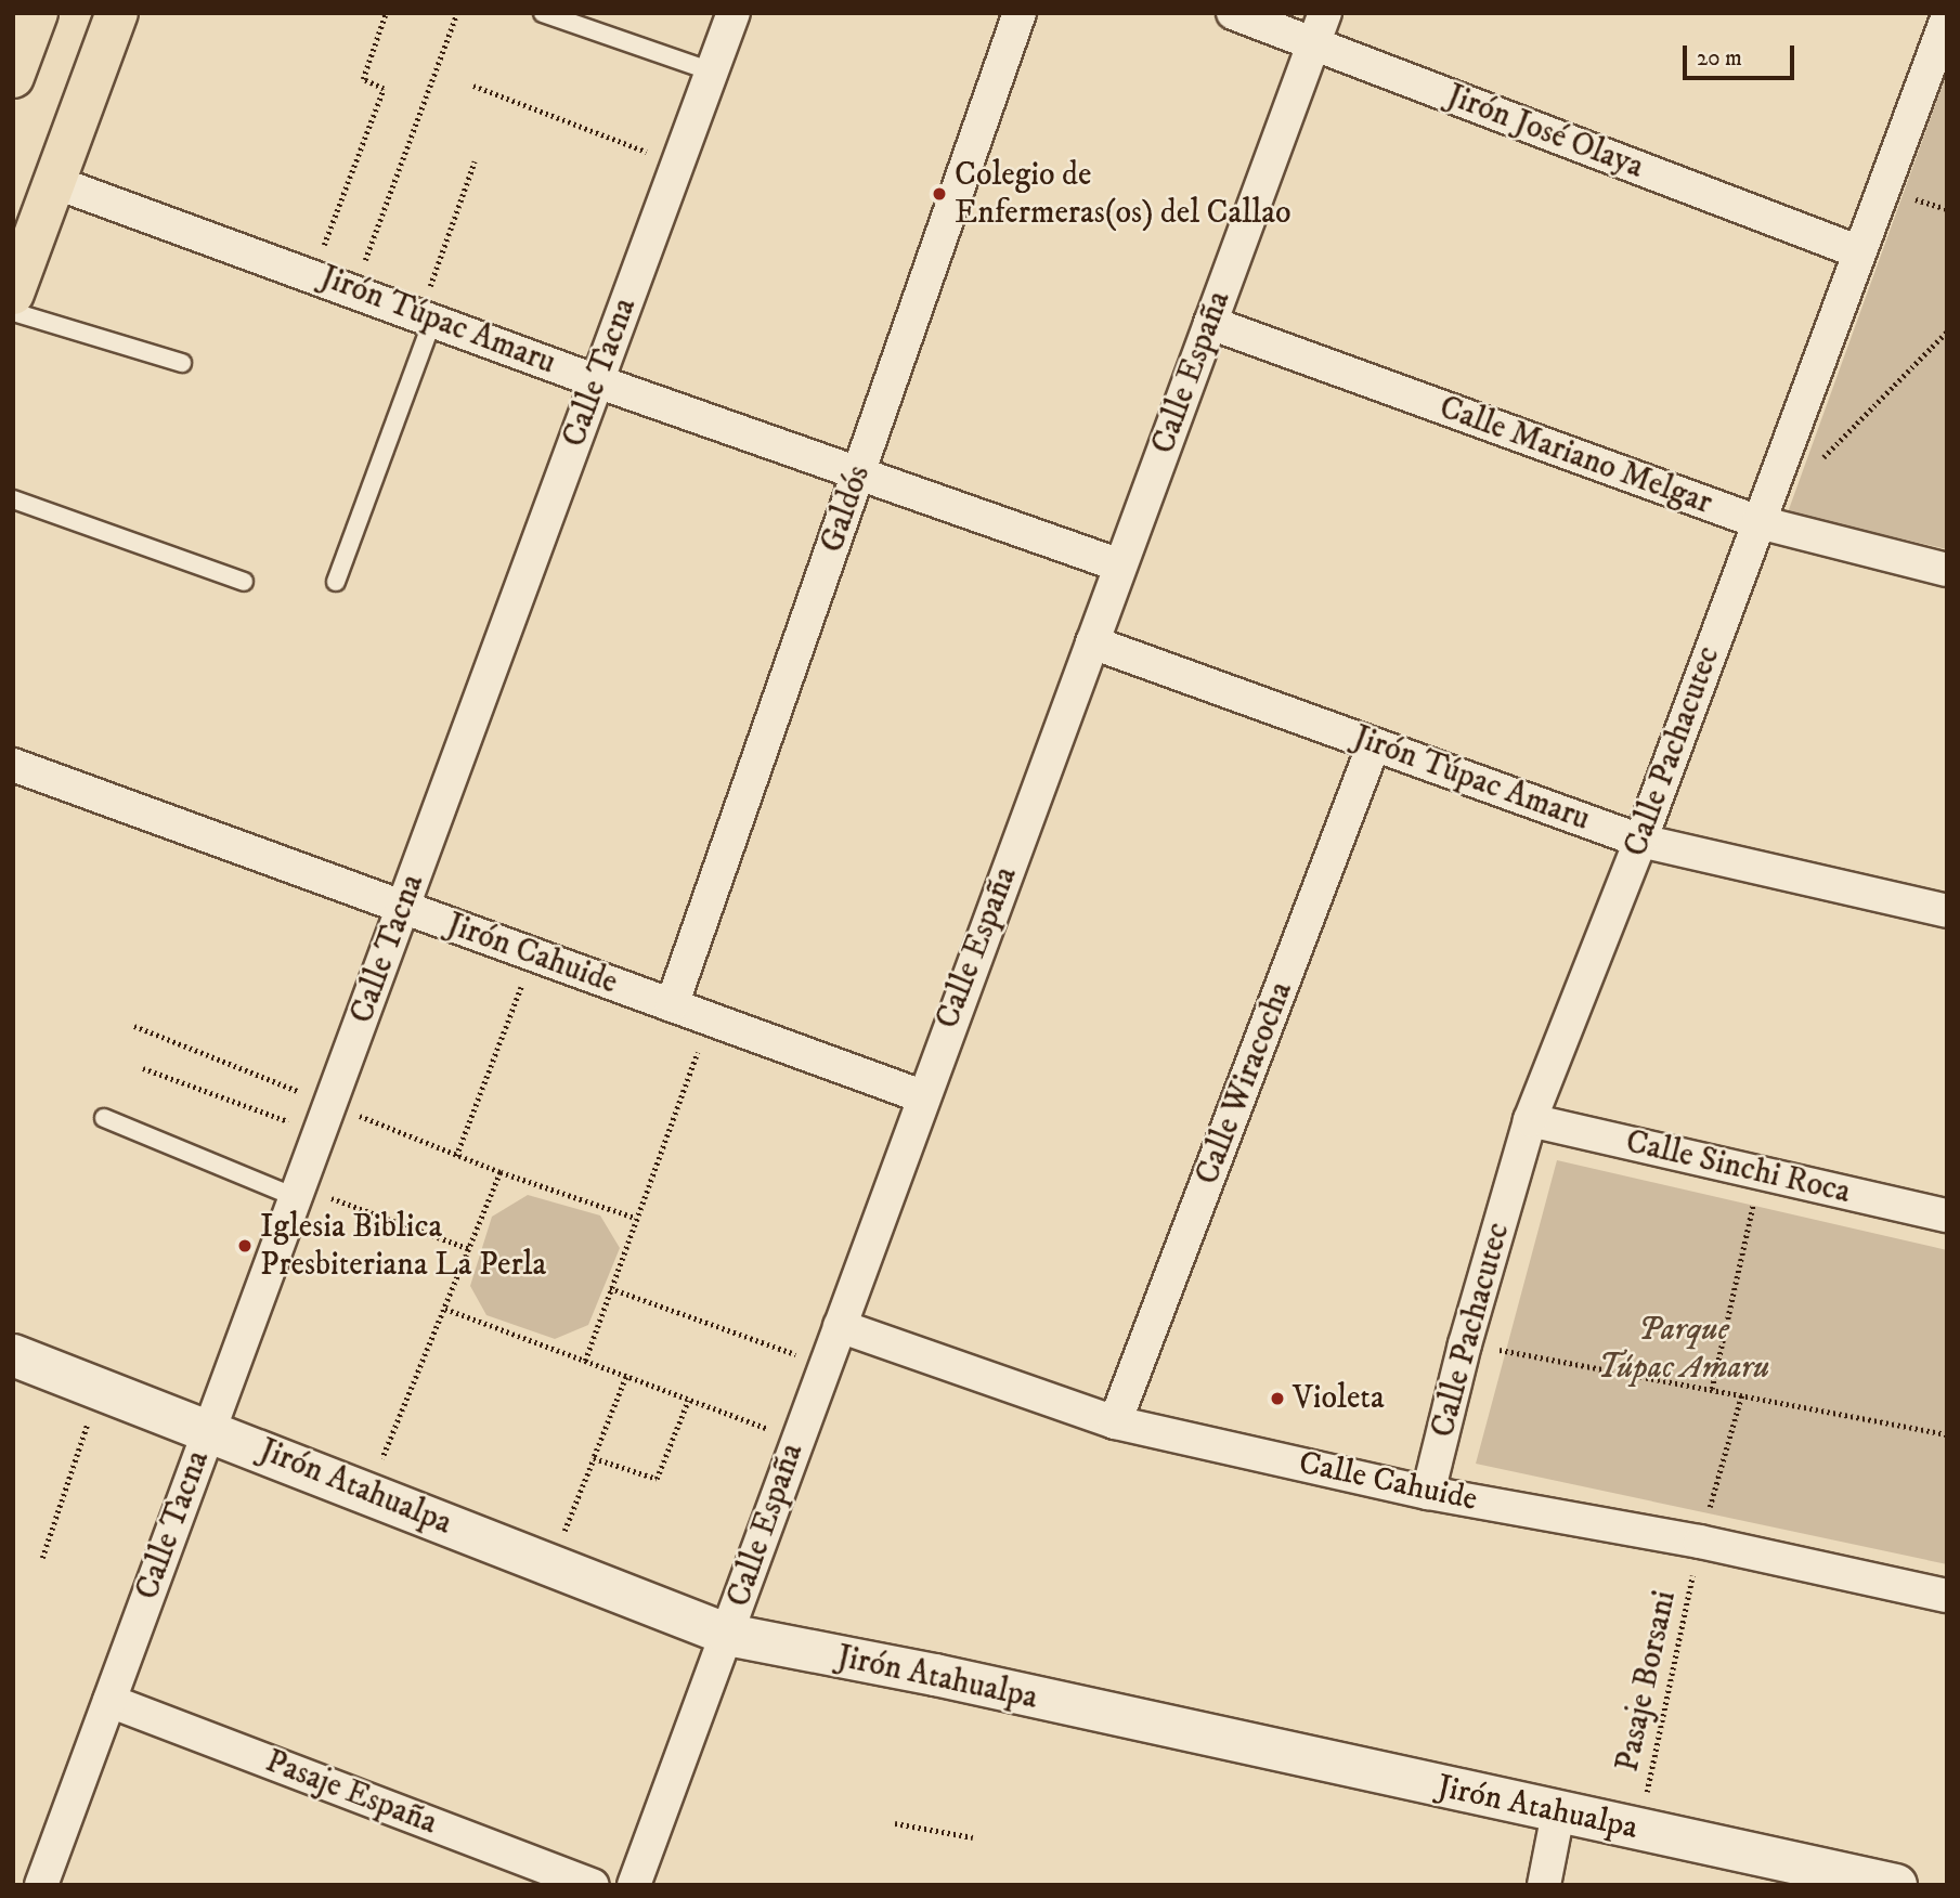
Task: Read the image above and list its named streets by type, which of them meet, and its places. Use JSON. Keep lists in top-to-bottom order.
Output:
{
  "streets": {
    "street": [
      "Jirón José Olaya",
      "Jirón Túpac Amaru",
      "Calle Tacna",
      "Calle España",
      "Calle Mariano Melgar",
      "Galdós",
      "Calle Pachacutec",
      "Jirón Cahuide",
      "Calle Wiracocha",
      "Calle Sinchi Roca",
      "Calle Cahuide",
      "Jirón Atahualpa",
      "Pasaje España"
    ],
    "path": ["Pasaje Borsani"]
  },
  "crossings": [
    ["Jirón José Olaya", "Calle España"],
    ["Jirón José Olaya", "Calle Pachacutec"],
    ["Jirón Túpac Amaru", "Calle Tacna"],
    ["Jirón Túpac Amaru", "Calle España"],
    ["Jirón Túpac Amaru", "Galdós"],
    ["Jirón Túpac Amaru", "Calle Pachacutec"],
    ["Jirón Túpac Amaru", "Calle Wiracocha"],
    ["Calle Tacna", "Jirón Cahuide"],
    ["Calle Tacna", "Jirón Atahualpa"],
    ["Calle Tacna", "Pasaje España"],
    ["Calle España", "Calle Mariano Melgar"],
    ["Calle España", "Jirón Cahuide"],
    ["Calle España", "Calle Cahuide"],
    ["Calle España", "Jirón Atahualpa"],
    ["Calle Mariano Melgar", "Calle Pachacutec"],
    ["Galdós", "Jirón Cahuide"],
    ["Calle Pachacutec", "Calle Sinchi Roca"],
    ["Calle Pachacutec", "Calle Cahuide"],
    ["Calle Wiracocha", "Calle Cahuide"],
    ["Calle Cahuide", "Pasaje Borsani"],
    ["Jirón Atahualpa", "Pasaje Borsani"]
  ],
  "parks": ["Parque Túpac Amaru"],
  "places": ["Colegio de Enfermeras(os) del Callao", "Iglesia Biblica Presbiteriana La Perla", "Violeta"],
  "scale_bar": "20 m"
}
